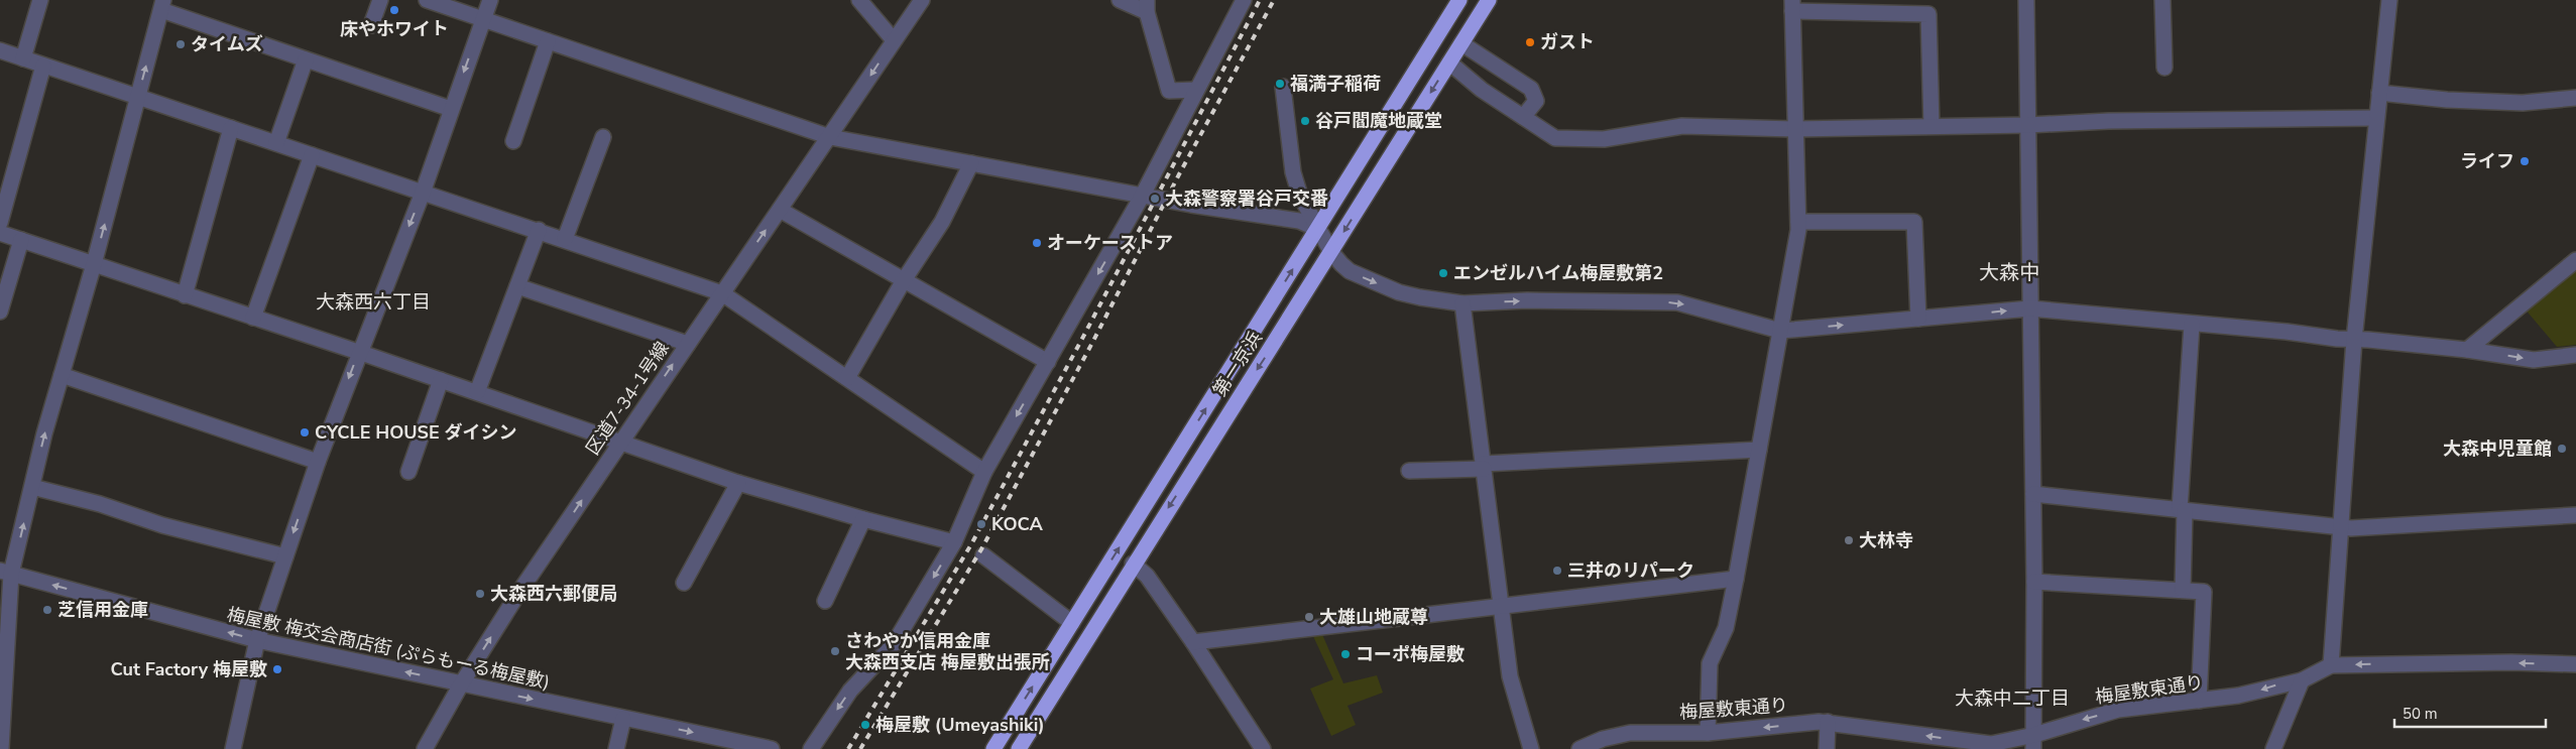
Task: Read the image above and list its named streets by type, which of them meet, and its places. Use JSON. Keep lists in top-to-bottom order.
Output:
{
  "streets": {
    "highway": ["第一京浜"],
    "street": ["区道7-34-1号線", "梅屋敷 梅交会商店街 (ぷらもーる梅屋敷)", "梅屋敷東通り"]
  },
  "crossings": [
    ["区道7-34-1号線", "梅屋敷 梅交会商店街 (ぷらもーる梅屋敷)"]
  ],
  "one_way": ["梅屋敷東通り"],
  "districts": ["大森中", "大森西六丁目", "大森中二丁目"],
  "places": [
    "床やホワイト",
    "ガスト",
    "タイムズ",
    "福満子稲荷",
    "谷戸閻魔地蔵堂",
    "ライフ",
    "大森警察署谷戸交番",
    "オーケーストア",
    "エンゼルハイム梅屋敷第2",
    "CYCLE HOUSE ダイシン",
    "大森中児童館",
    "KOCA",
    "大林寺",
    "三井のリパーク",
    "大森西六郵便局",
    "芝信用金庫",
    "大雄山地蔵尊",
    "さわやか信用金庫 大森西支店 梅屋敷出張所",
    "コーポ梅屋敷",
    "Cut Factory 梅屋敷",
    "梅屋敷 (Umeyashiki)"
  ],
  "scale_bar": "50 m"
}
